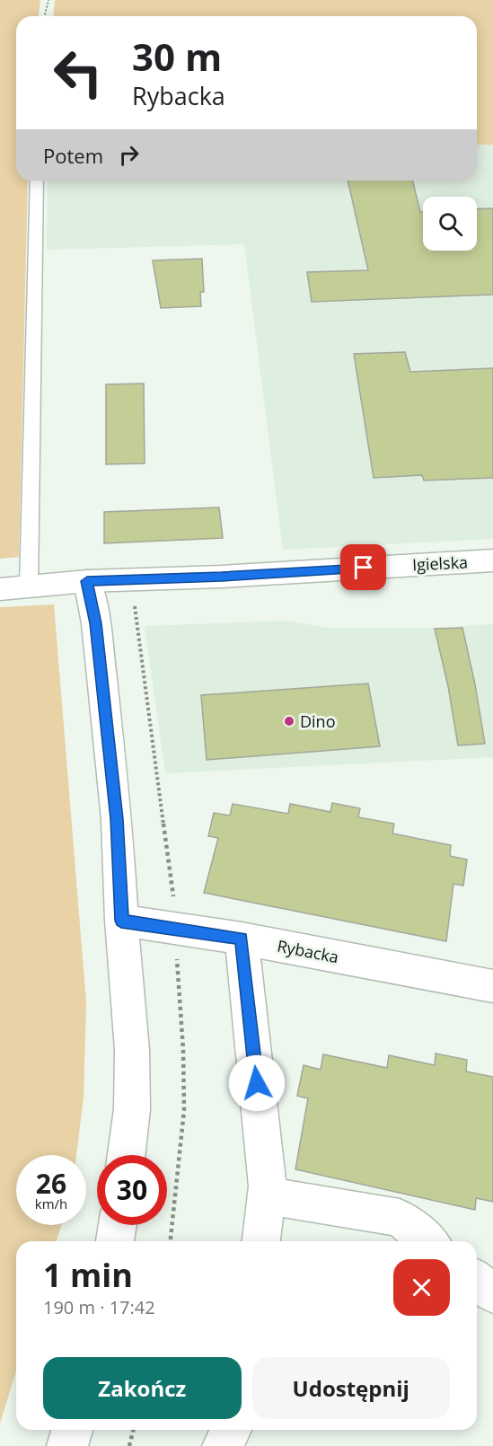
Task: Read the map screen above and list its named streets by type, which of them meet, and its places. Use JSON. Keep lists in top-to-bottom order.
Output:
{
  "streets": {
    "street": ["Igielska", "Rybacka"]
  },
  "places": ["Dino"],
  "page": {
    "turn": ["30 m", "Rybacka"],
    "then": "Potem",
    "speed": "26 km/h",
    "limit": "30",
    "heading": ["1 min", "190 m · 17:42"],
    "buttons": ["Zakończ", "Udostępnij"]
  }
}
